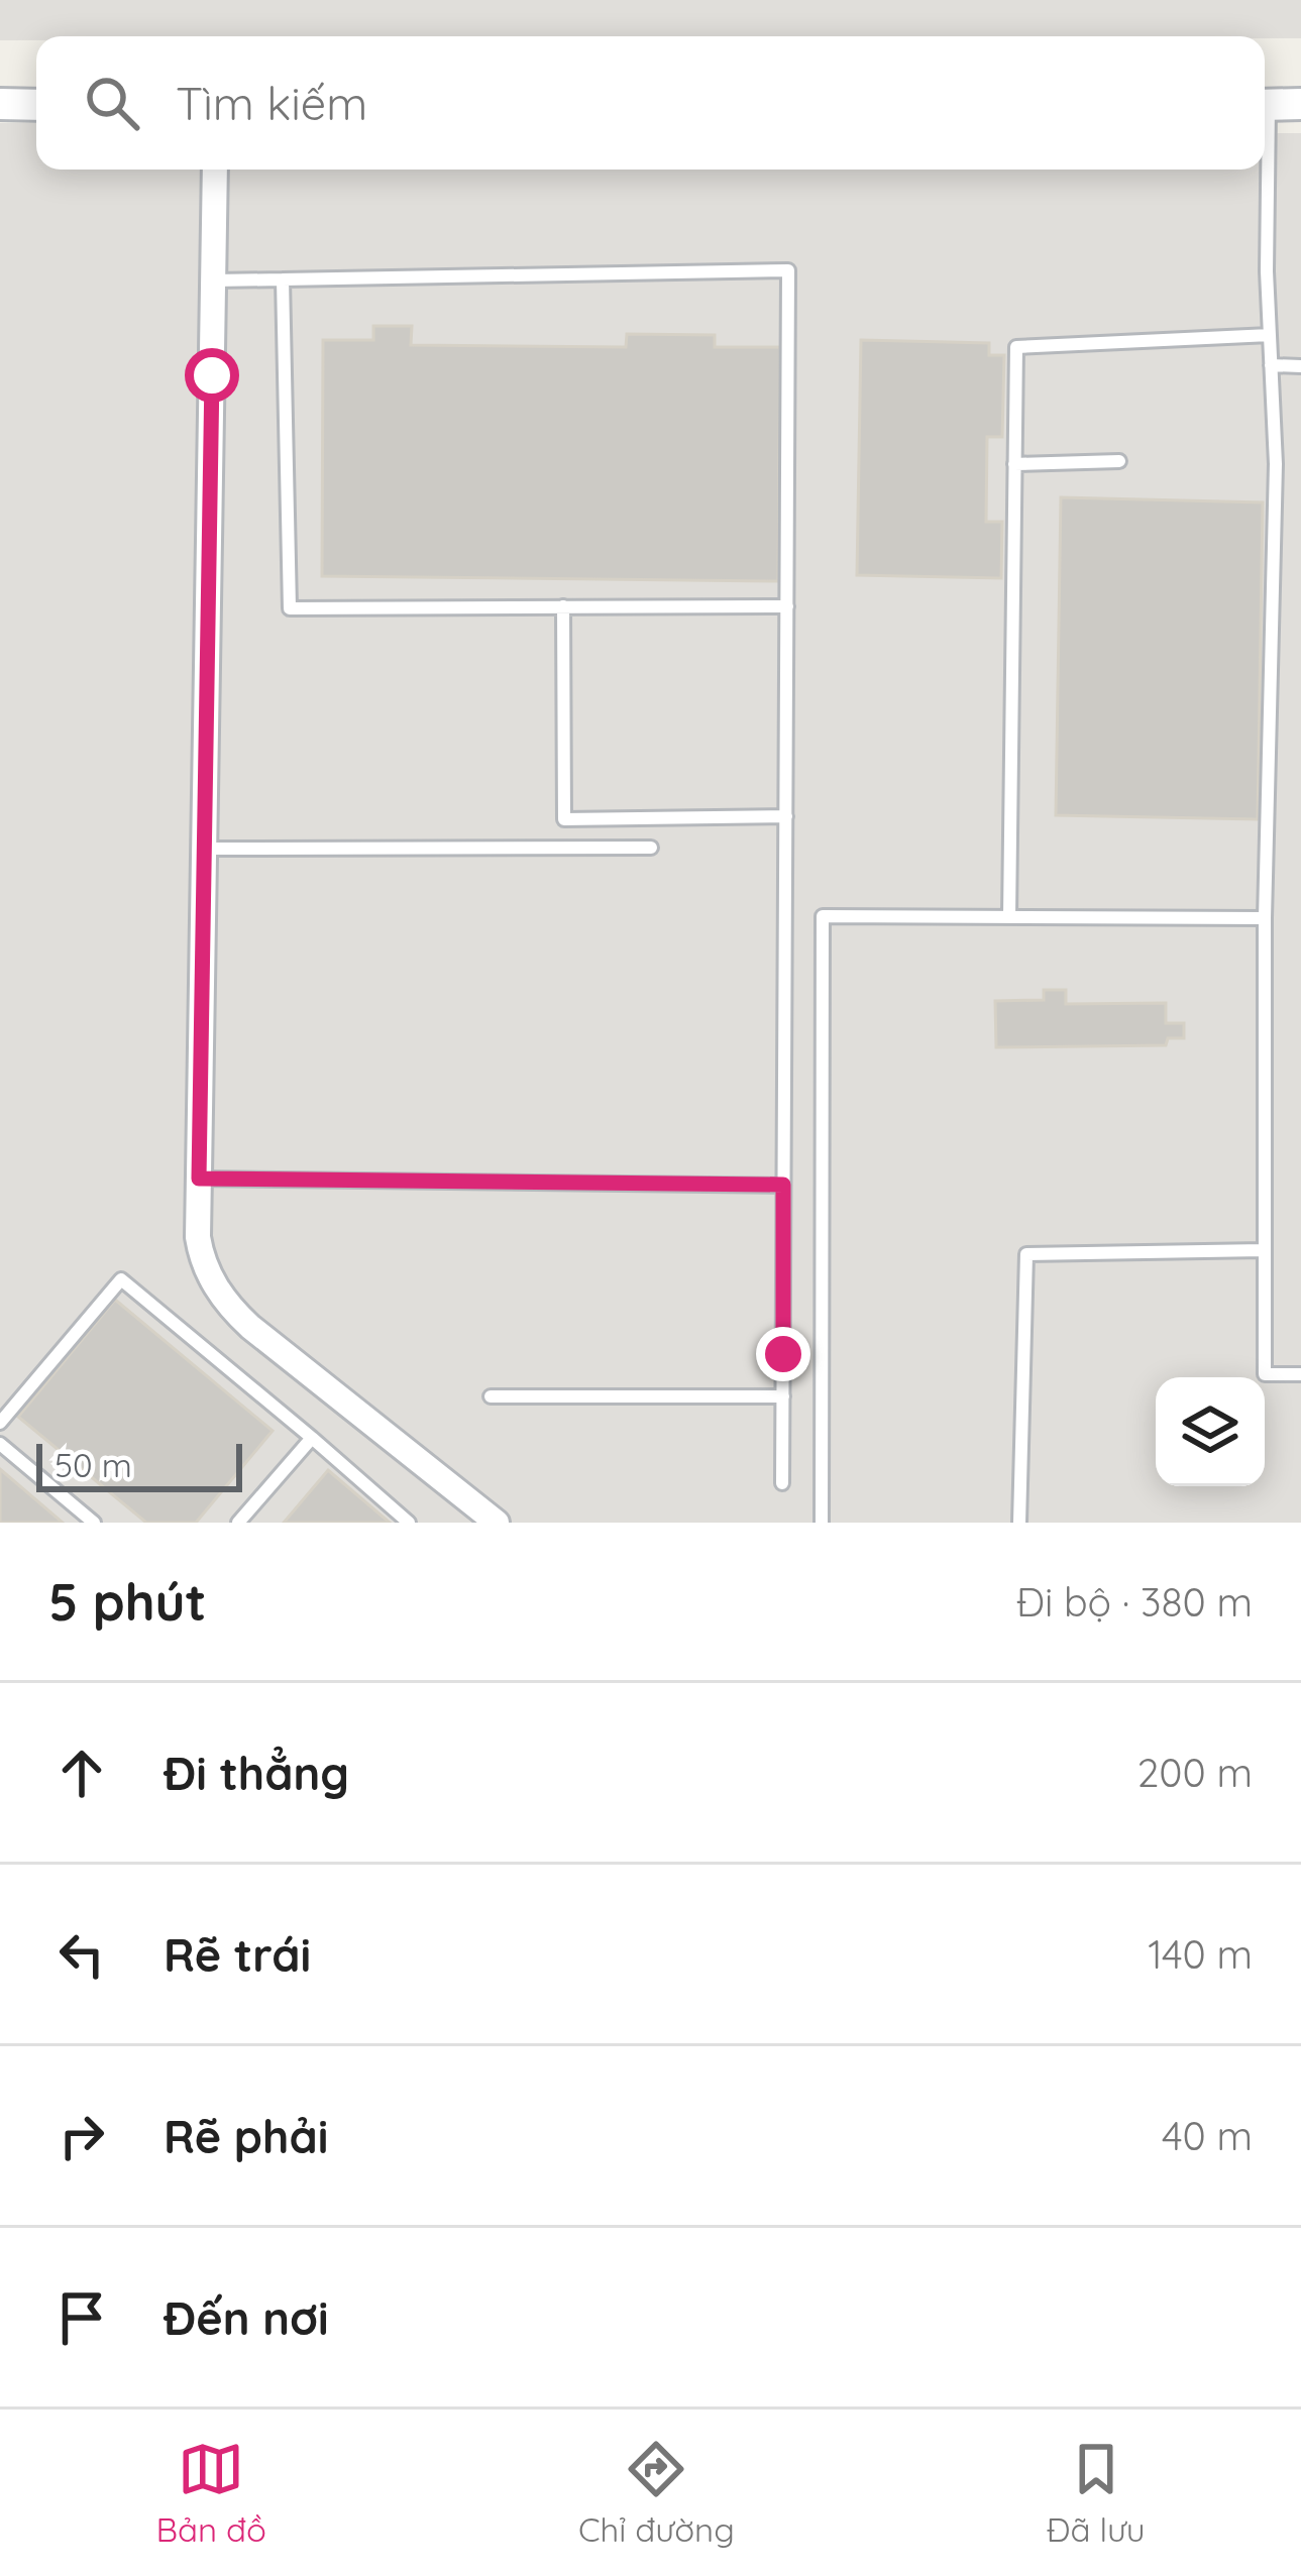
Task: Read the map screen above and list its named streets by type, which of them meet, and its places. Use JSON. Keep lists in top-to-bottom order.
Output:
{
  "scale_bar": "50 m",
  "page": {
    "search": "Tìm kiếm",
    "scale": "50 m",
    "heading": ["5 phút", "Đi bộ · 380 m"],
    "list": [
      ["Đi thẳng", "200 m"],
      ["Rẽ trái", "140 m"],
      ["Rẽ phải", "40 m"],
      "Đến nơi"
    ],
    "nav": ["Bản đồ", "Chỉ đường", "Đã lưu"]
  }
}
